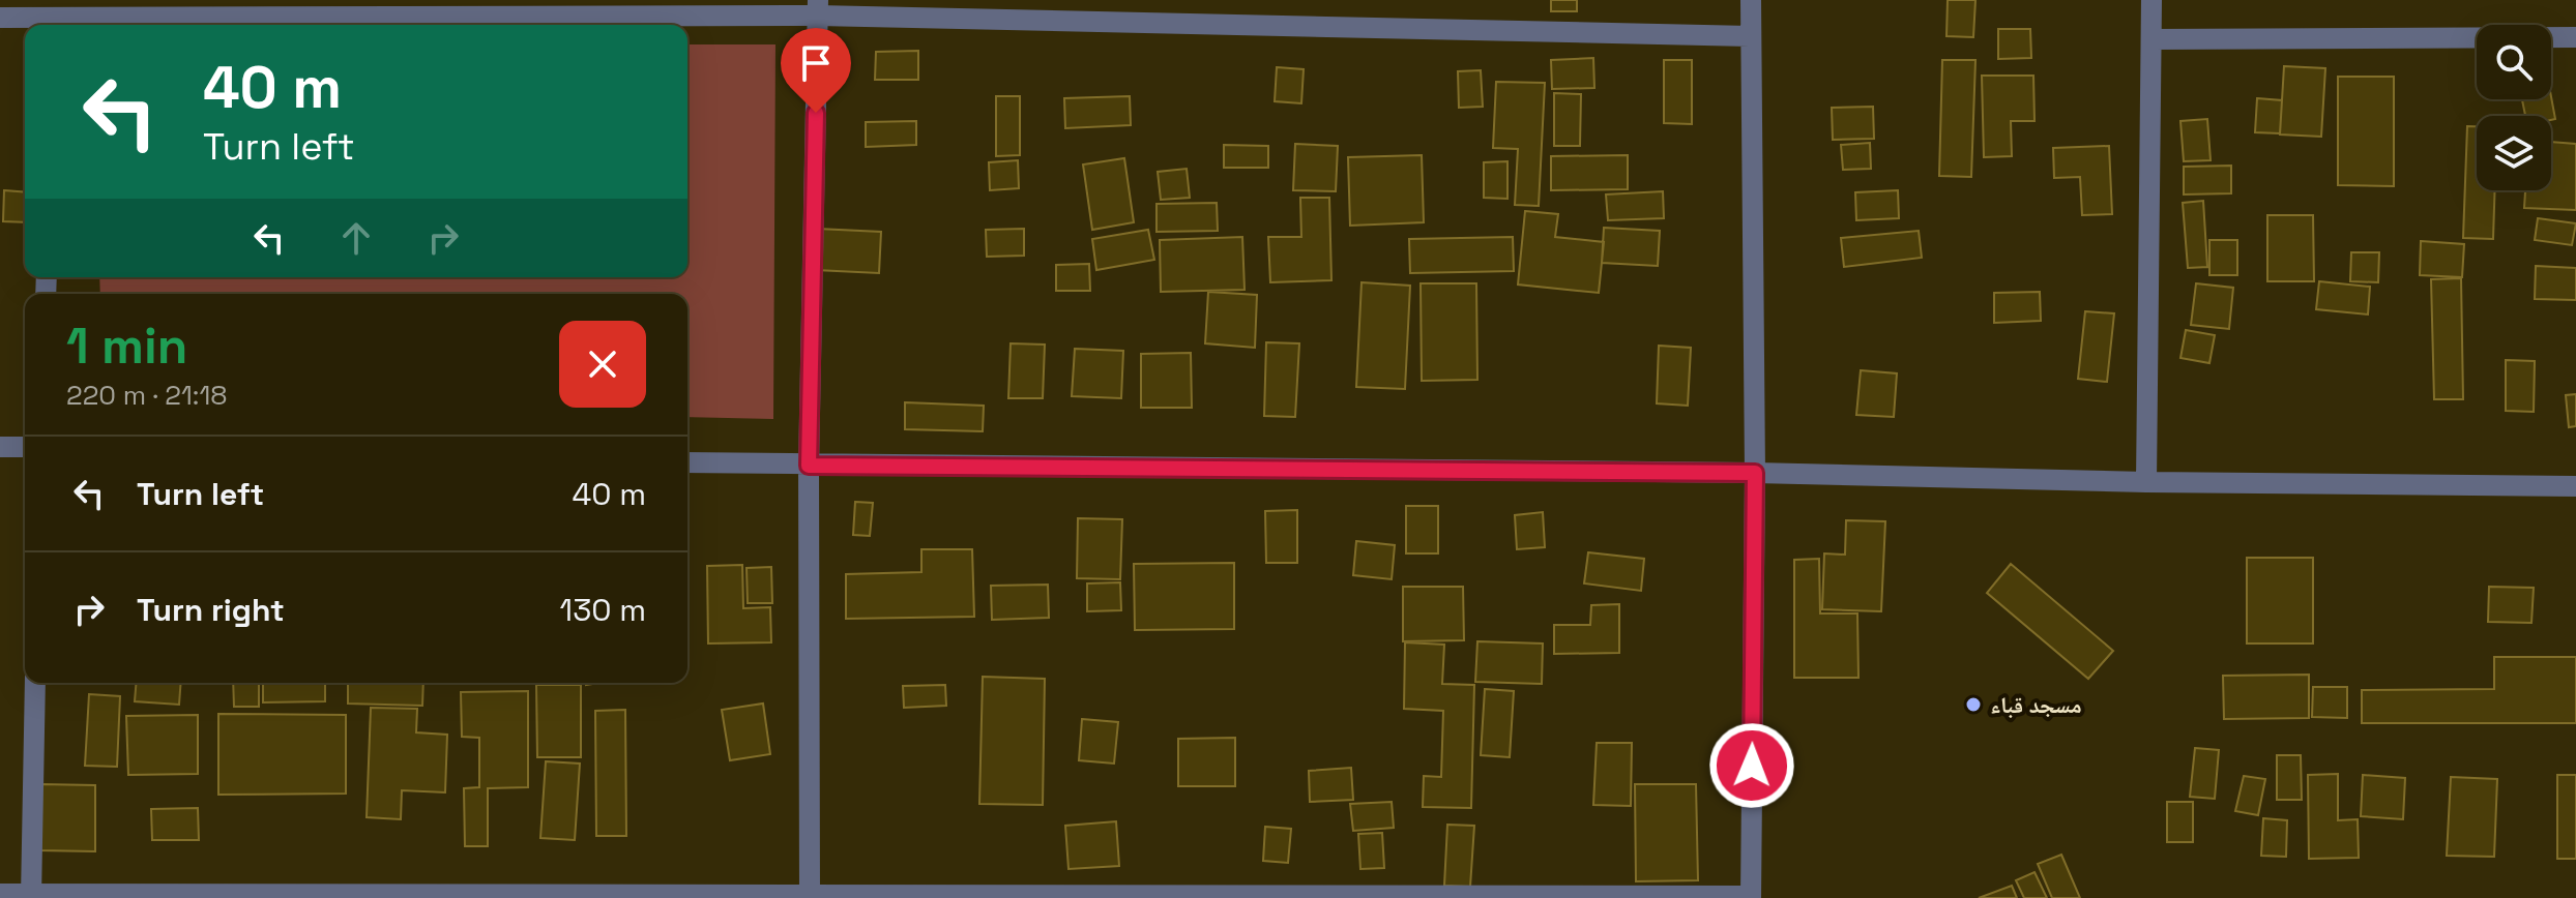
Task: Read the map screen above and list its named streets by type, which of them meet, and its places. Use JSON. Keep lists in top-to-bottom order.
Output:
{
  "places": ["مسجد قباء"],
  "page": {
    "turn": ["40 m", "Turn left"],
    "heading": ["1 min", "220 m · 21:18"],
    "list": [
      {
        "name": "Turn left",
        "value": "40 m"
      },
      {
        "name": "Turn right",
        "value": "130 m"
      }
    ]
  }
}
